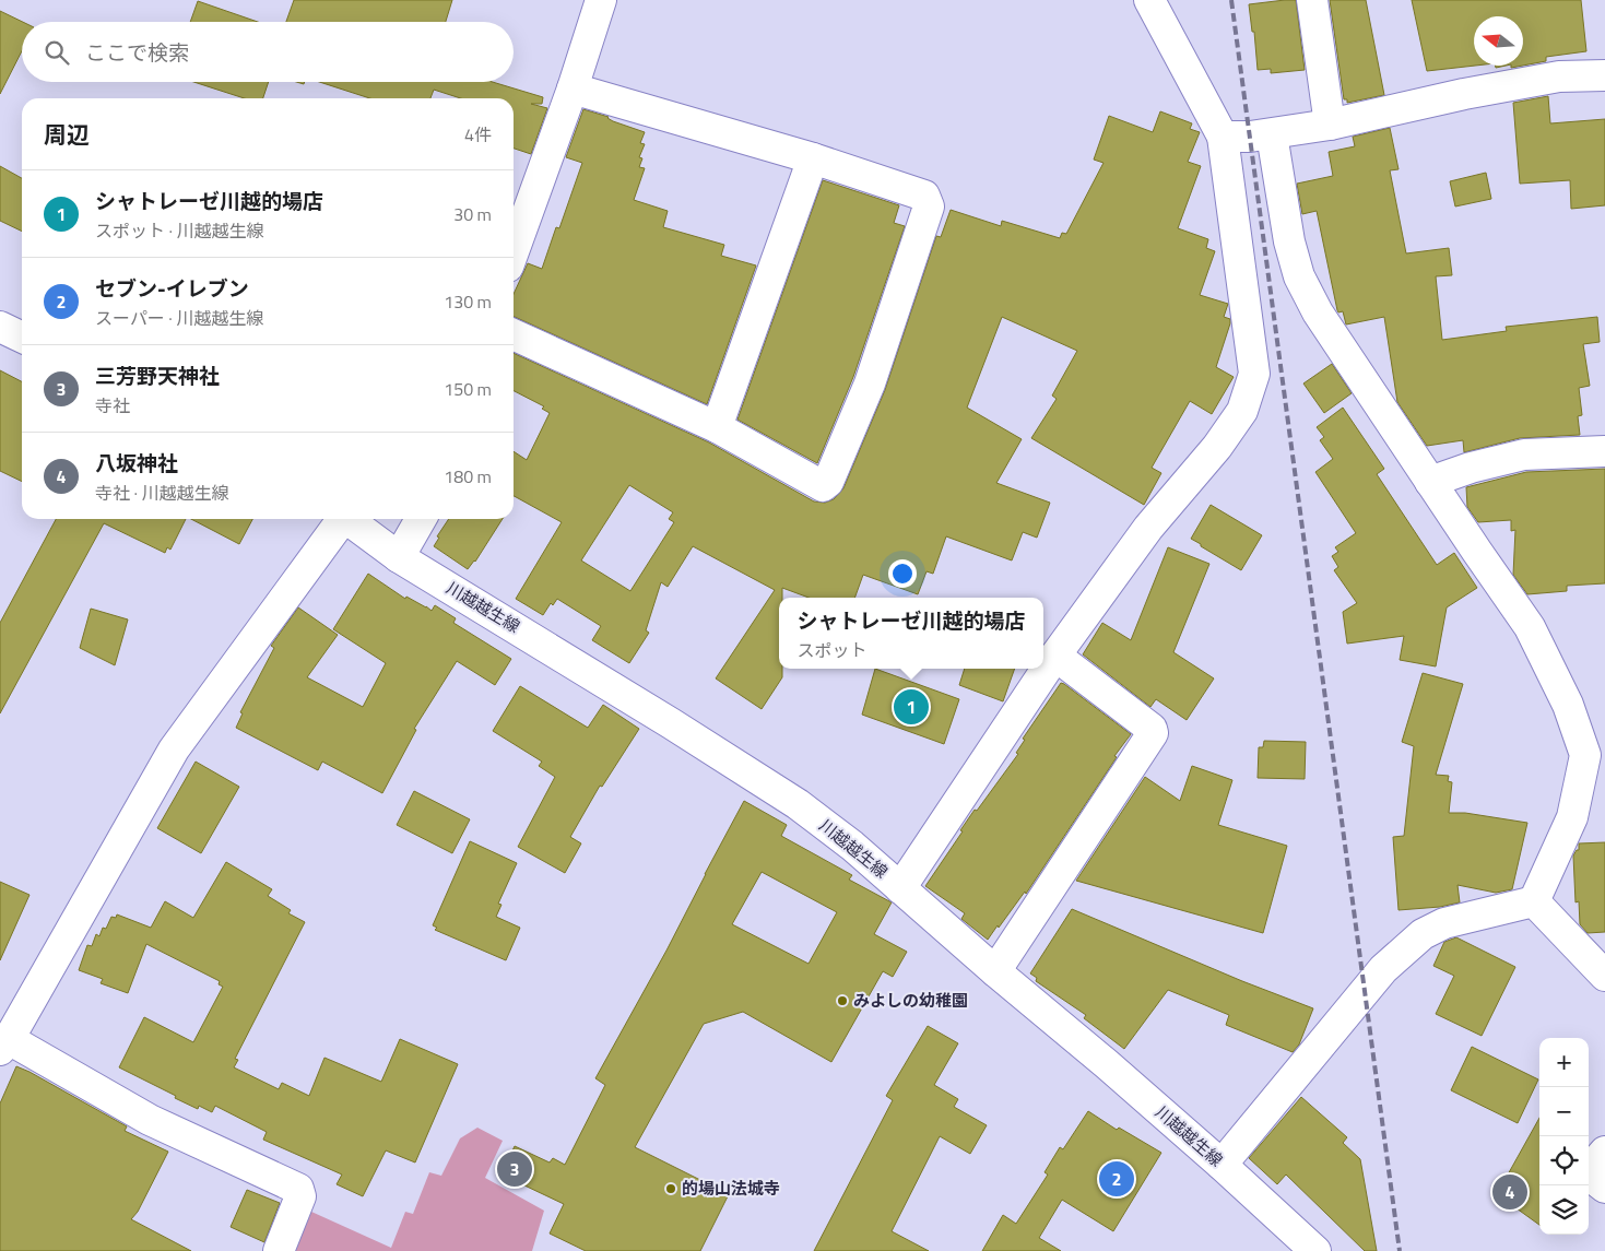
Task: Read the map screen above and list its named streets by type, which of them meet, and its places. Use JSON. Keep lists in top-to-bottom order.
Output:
{
  "streets": {
    "street": ["川越越生線"]
  },
  "places": ["みよしの幼稚園", "的場山法城寺"],
  "north": "left",
  "page": {
    "search": "ここで検索",
    "heading": ["周辺", "4件"],
    "list": [
      {
        "mark": "1",
        "name": "シャトレーゼ川越的場店",
        "note": "スポット · 川越越生線",
        "value": "30 m"
      },
      {
        "mark": "2",
        "name": "セブン-イレブン",
        "note": "スーパー · 川越越生線",
        "value": "130 m"
      },
      {
        "mark": "3",
        "name": "三芳野天神社",
        "note": "寺社",
        "value": "150 m"
      },
      {
        "mark": "4",
        "name": "八坂神社",
        "note": "寺社 · 川越越生線",
        "value": "180 m"
      }
    ],
    "popup": ["シャトレーゼ川越的場店", "スポット"],
    "pins": [
      "1",
      "3",
      "2",
      "4"
    ],
    "map_buttons": ["+", "−"]
  }
}
